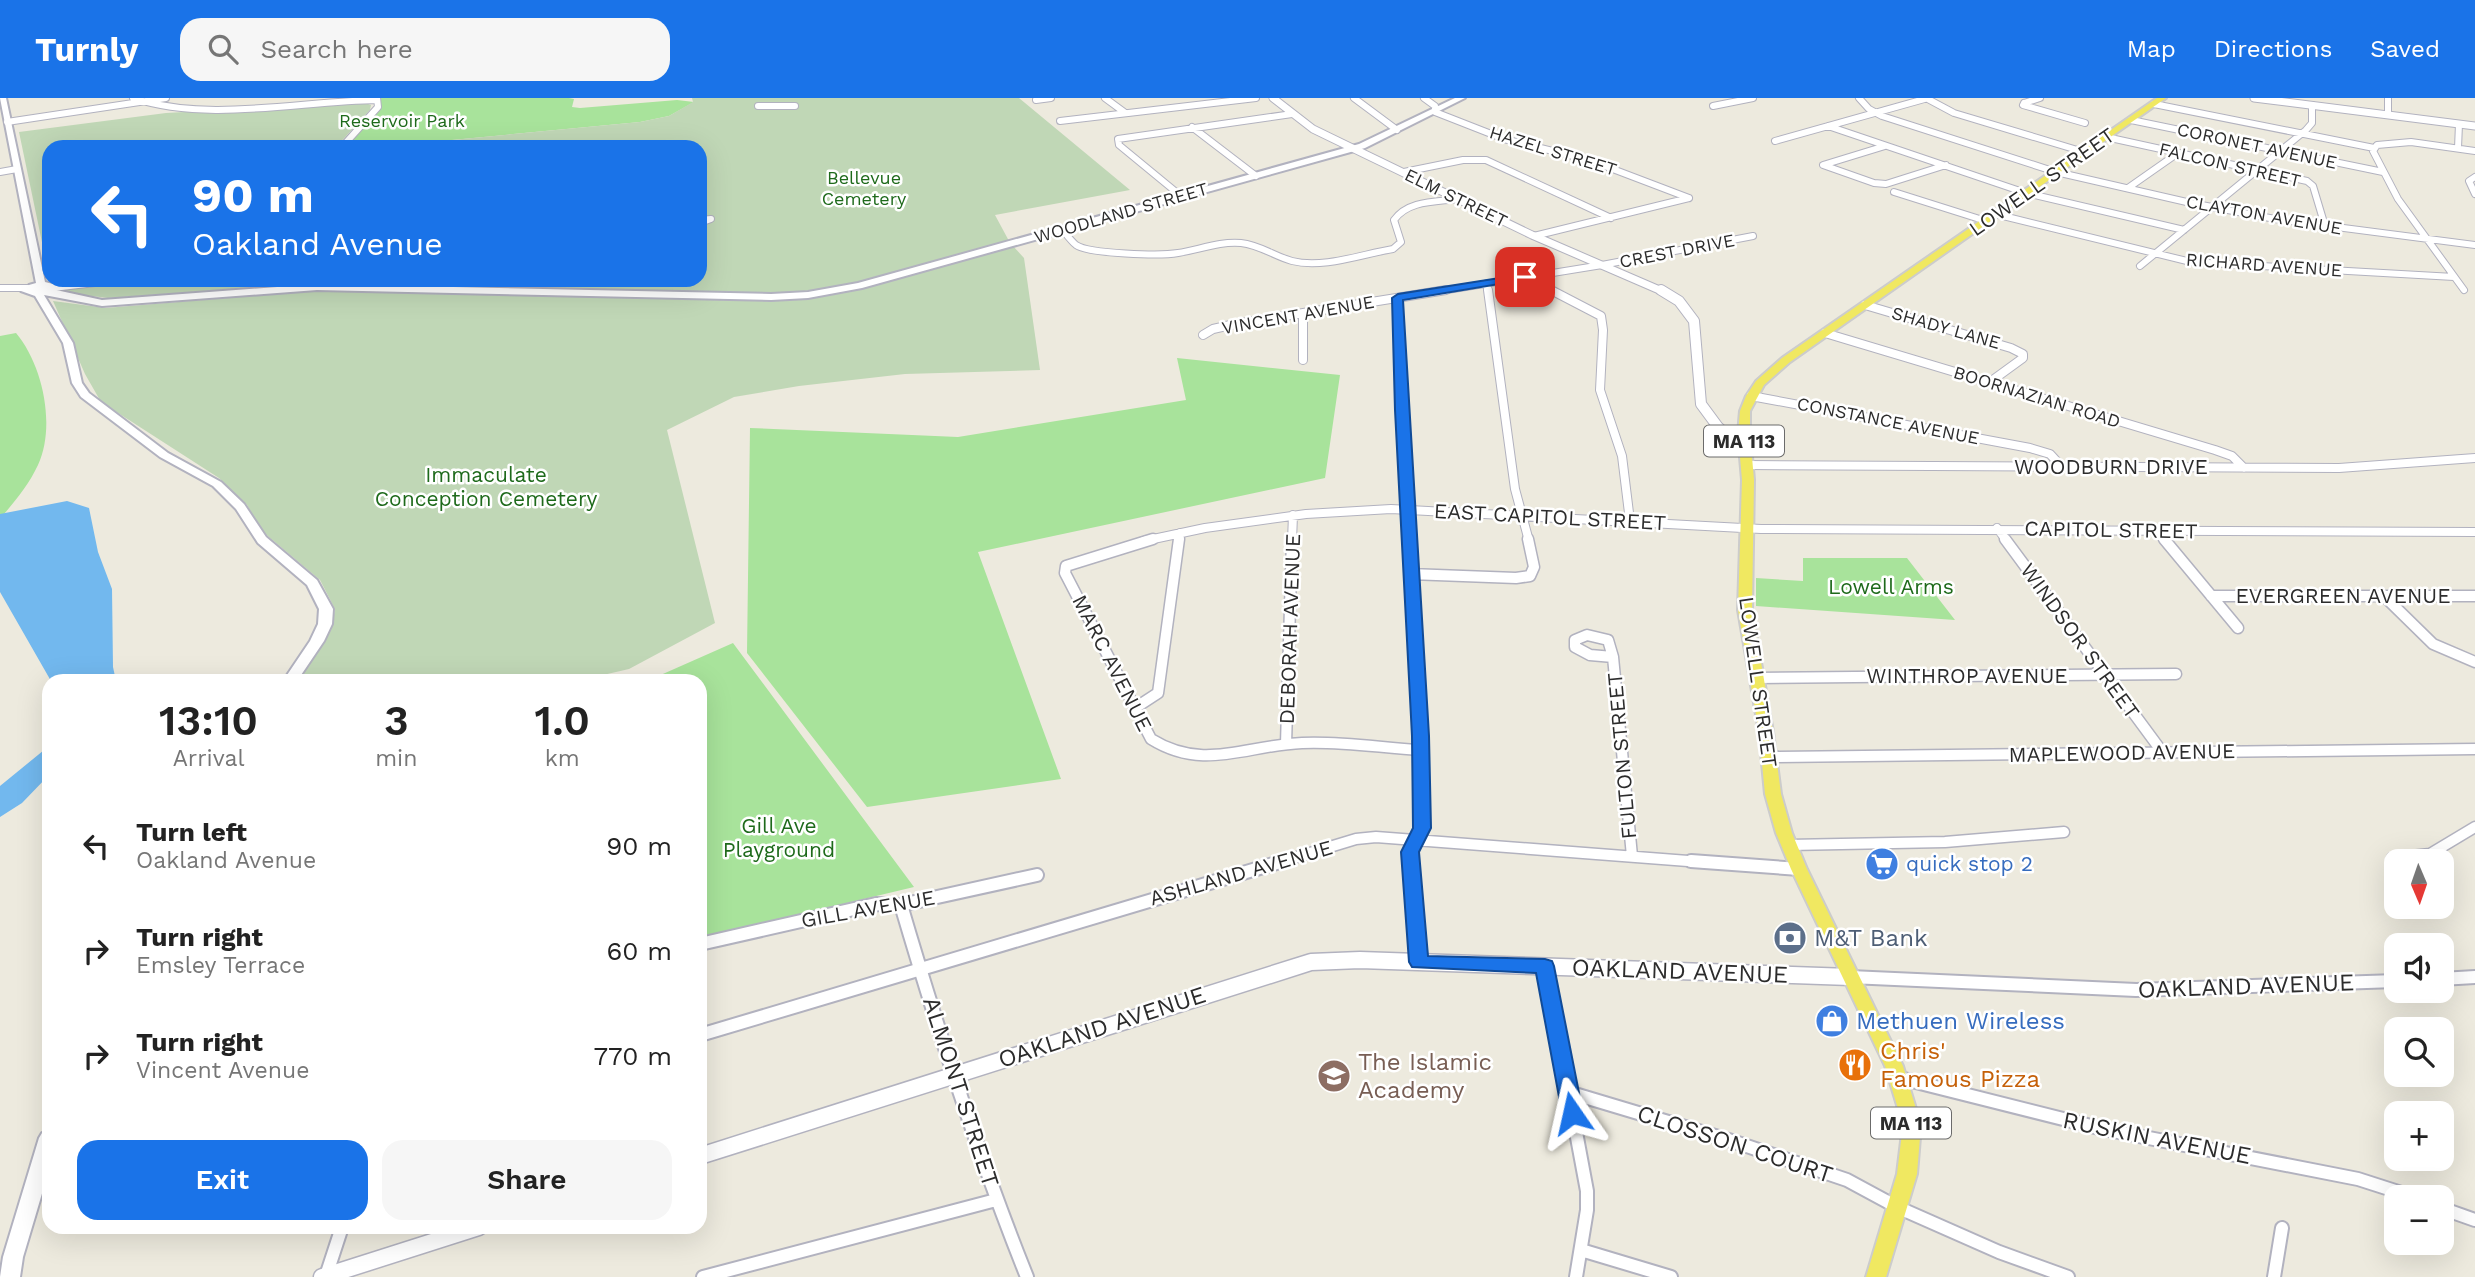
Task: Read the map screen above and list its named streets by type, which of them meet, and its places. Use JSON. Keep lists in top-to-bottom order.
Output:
{
  "streets": {
    "main road": ["LOWELL STREET", "WOODLAND STREET", "MA 113"],
    "street": [
      "CORONET AVENUE",
      "HAZEL STREET",
      "FALCON STREET",
      "ELM STREET",
      "CLAYTON AVENUE",
      "CREST DRIVE",
      "RICHARD AVENUE",
      "VINCENT AVENUE",
      "SHADY LANE",
      "BOORNAZIAN ROAD",
      "CONSTANCE AVENUE",
      "WOODBURN DRIVE",
      "EAST CAPITOL STREET",
      "CAPITOL STREET",
      "EVERGREEN AVENUE",
      "DEBORAH AVENUE",
      "WINDSOR STREET",
      "MARC AVENUE",
      "WINTHROP AVENUE",
      "MAPLEWOOD AVENUE",
      "FULTON STREET",
      "ASHLAND AVENUE",
      "GILL AVENUE",
      "OAKLAND AVENUE",
      "ALMONT STREET",
      "RUSKIN AVENUE",
      "CLOSSON COURT"
    ]
  },
  "crossings": [
    ["CORONET AVENUE", "LOWELL STREET"],
    ["HAZEL STREET", "WOODLAND STREET"],
    ["FALCON STREET", "LOWELL STREET"],
    ["FALCON STREET", "CLAYTON AVENUE"],
    ["LOWELL STREET", "ELM STREET"],
    ["LOWELL STREET", "CLAYTON AVENUE"],
    ["LOWELL STREET", "RICHARD AVENUE"],
    ["LOWELL STREET", "SHADY LANE"],
    ["LOWELL STREET", "BOORNAZIAN ROAD"],
    ["LOWELL STREET", "CONSTANCE AVENUE"],
    ["LOWELL STREET", "WOODBURN DRIVE"],
    ["LOWELL STREET", "EAST CAPITOL STREET"],
    ["LOWELL STREET", "CAPITOL STREET"],
    ["LOWELL STREET", "WINTHROP AVENUE"],
    ["LOWELL STREET", "MAPLEWOOD AVENUE"],
    ["LOWELL STREET", "ASHLAND AVENUE"],
    ["LOWELL STREET", "OAKLAND AVENUE"],
    ["LOWELL STREET", "RUSKIN AVENUE"],
    ["LOWELL STREET", "CLOSSON COURT"],
    ["ELM STREET", "WOODLAND STREET"],
    ["ELM STREET", "CREST DRIVE"],
    ["ELM STREET", "VINCENT AVENUE"],
    ["ELM STREET", "WOODBURN DRIVE"],
    ["CREST DRIVE", "VINCENT AVENUE"],
    ["SHADY LANE", "BOORNAZIAN ROAD"],
    ["BOORNAZIAN ROAD", "WOODBURN DRIVE"],
    ["CONSTANCE AVENUE", "WOODBURN DRIVE"],
    ["EAST CAPITOL STREET", "CAPITOL STREET"],
    ["EAST CAPITOL STREET", "DEBORAH AVENUE"],
    ["EAST CAPITOL STREET", "MARC AVENUE"],
    ["CAPITOL STREET", "WINDSOR STREET"],
    ["DEBORAH AVENUE", "MARC AVENUE"],
    ["WINDSOR STREET", "WINTHROP AVENUE"],
    ["WINDSOR STREET", "MAPLEWOOD AVENUE"],
    ["FULTON STREET", "ASHLAND AVENUE"],
    ["ASHLAND AVENUE", "ALMONT STREET"],
    ["GILL AVENUE", "ALMONT STREET"],
    ["OAKLAND AVENUE", "ALMONT STREET"]
  ],
  "parks": [
    "Reservoir Park",
    "Bellevue Cemetery",
    "Immaculate Conception Cemetery",
    "Lowell Arms",
    "Gill Ave Playground"
  ],
  "places": {
    "supermarket": ["quick stop 2"],
    "bank": ["M&T Bank"],
    "shop": ["Methuen Wireless"],
    "restaurant": ["Chris' Famous Pizza"],
    "school or university": ["The Islamic Academy"]
  },
  "north": "bottom",
  "page": {
    "header": "Turnly",
    "search": "Search here",
    "nav": ["Map", "Directions", "Saved"],
    "turn": ["90 m", "Oakland Avenue"],
    "eta": [
      "13:10",
      "Arrival",
      "3",
      "min",
      "1.0",
      "km"
    ],
    "list": [
      {
        "name": "Turn left",
        "note": "Oakland Avenue",
        "value": "90 m"
      },
      {
        "name": "Turn right",
        "note": "Emsley Terrace",
        "value": "60 m"
      },
      {
        "name": "Turn right",
        "note": "Vincent Avenue",
        "value": "770 m"
      }
    ],
    "map_buttons": ["+", "−"],
    "buttons": ["Exit", "Share"]
  }
}
